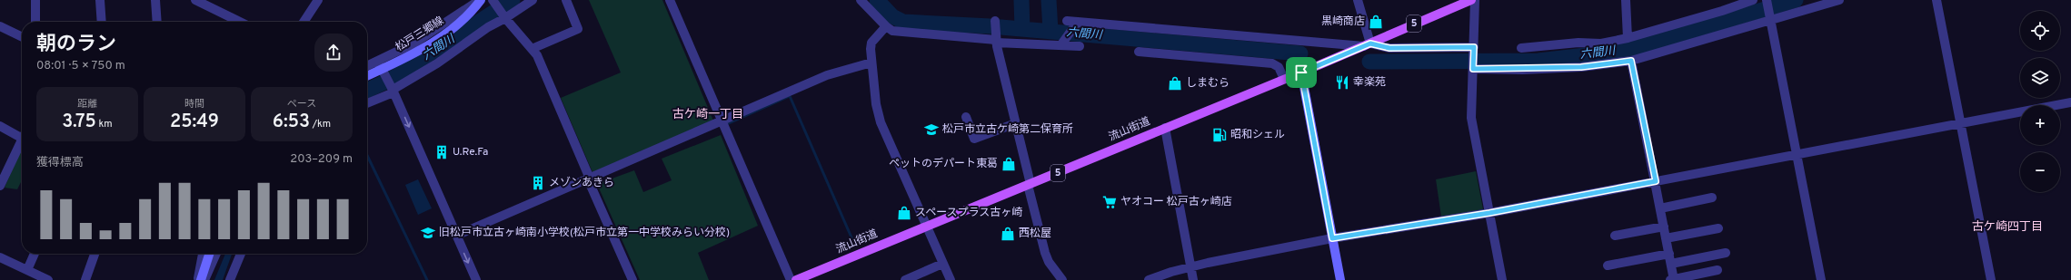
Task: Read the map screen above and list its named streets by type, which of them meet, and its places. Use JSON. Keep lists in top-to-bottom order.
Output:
{
  "streets": {
    "main road": ["5", "流山街道"],
    "street": ["松戸三郷線"]
  },
  "districts": ["古ケ崎一丁目", "古ケ崎四丁目"],
  "water": ["六間川"],
  "places": {
    "shop": [
      "黒崎商店",
      "しまむら",
      "ペットのデパート東葛",
      "スペースプラス古ヶ崎",
      "西松屋"
    ],
    "restaurant": ["幸楽苑"],
    "school or university": ["松戸市立古ケ崎第二保育所", "旧松戸市立古ヶ崎南小学校(松戸市立第一中学校みらい分校)"],
    "fuel station": ["昭和シェル"],
    "building": ["U.Re.Fa", "メゾンあきら"],
    "supermarket": ["ヤオコー 松戸古ヶ崎店"]
  },
  "page": {
    "map_buttons": ["+", "−"],
    "heading": ["朝のラン", "08:01 · 5 × 750 m"],
    "stats": [
      ["距離", "3.75 km"],
      ["時間", "25:49"],
      ["ペース", "6:53 /km"]
    ],
    "chart": ["獲得標高", "203–209 m"]
  }
}
